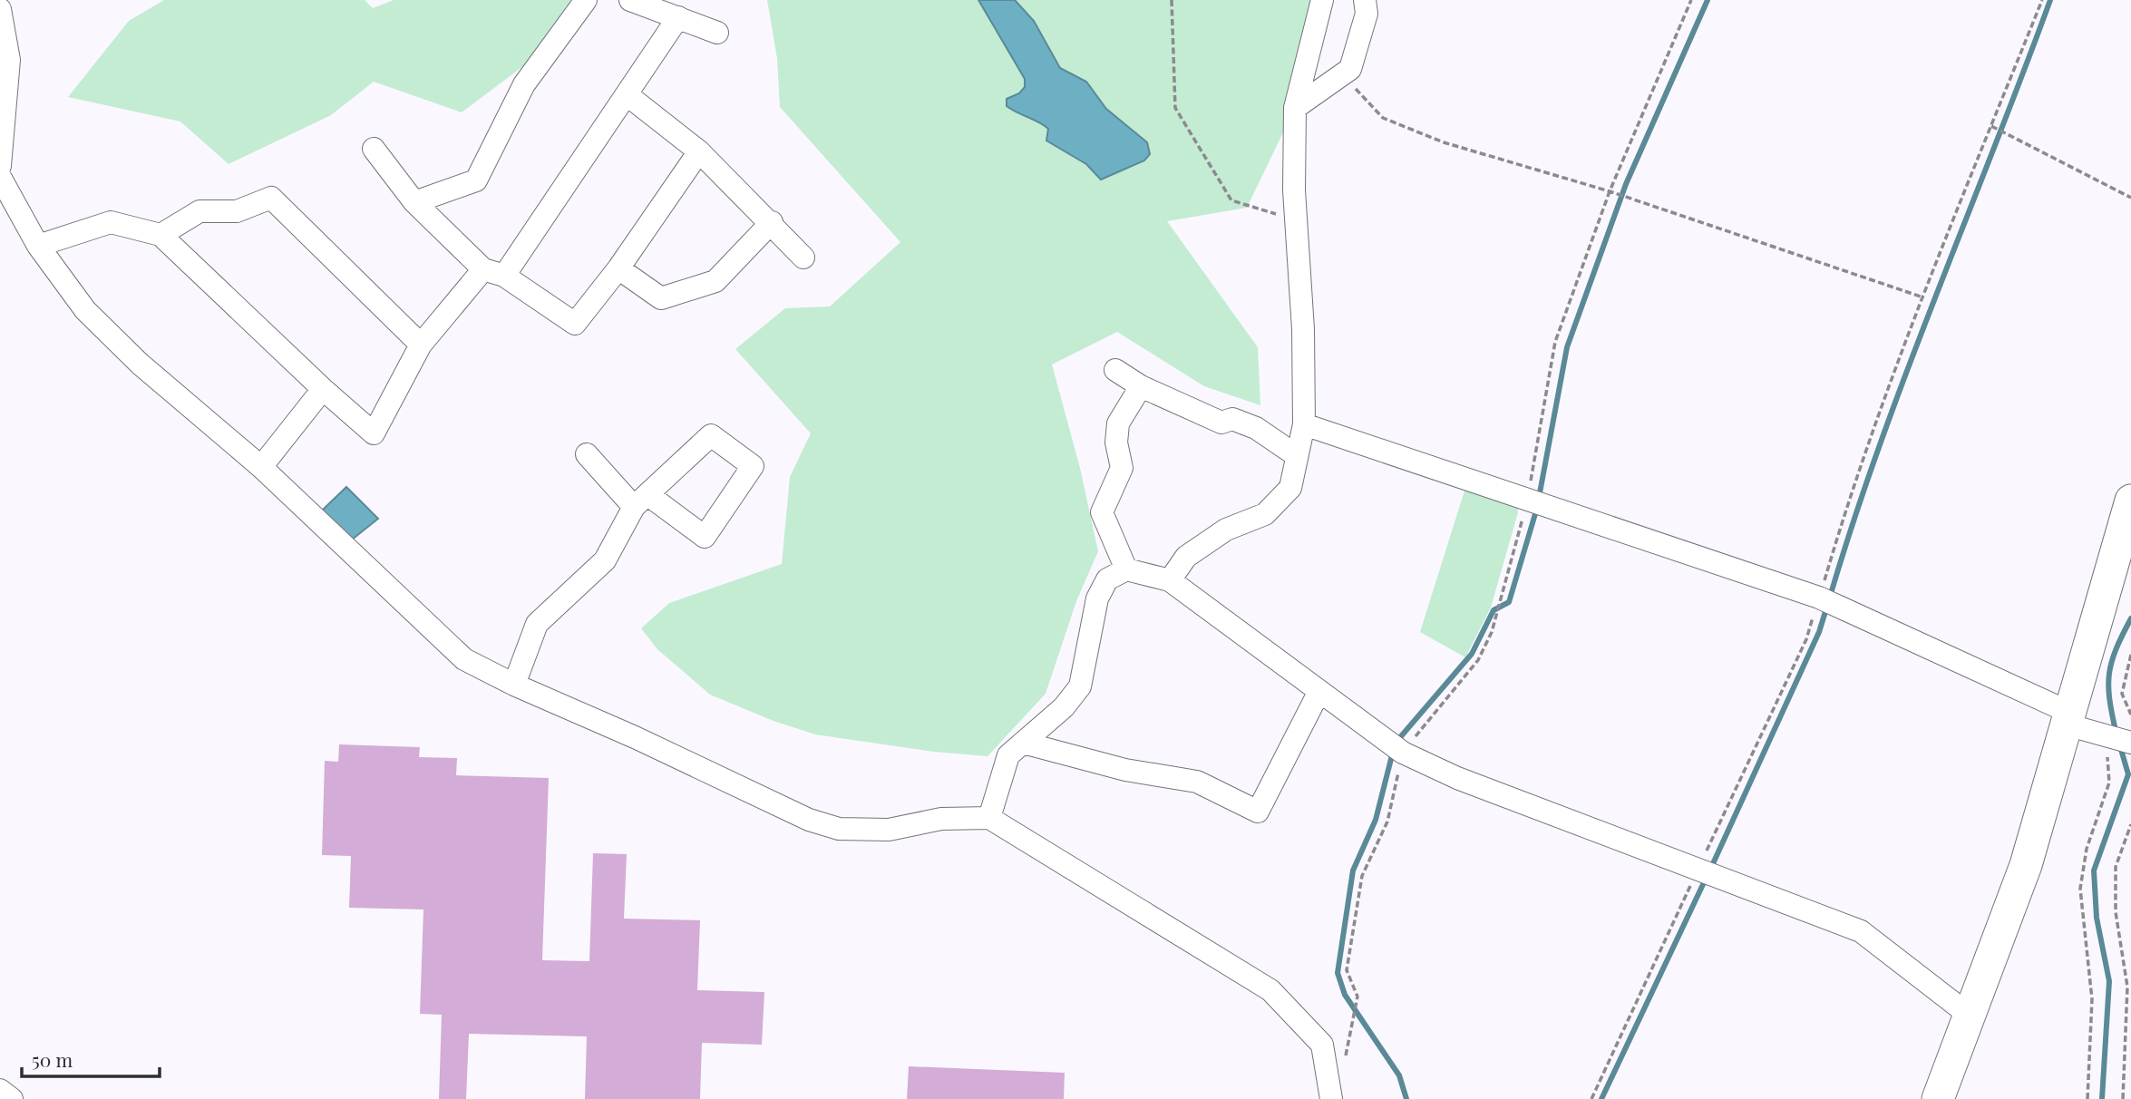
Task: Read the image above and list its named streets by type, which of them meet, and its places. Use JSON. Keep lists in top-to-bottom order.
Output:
{
  "scale_bar": "50 m"
}
